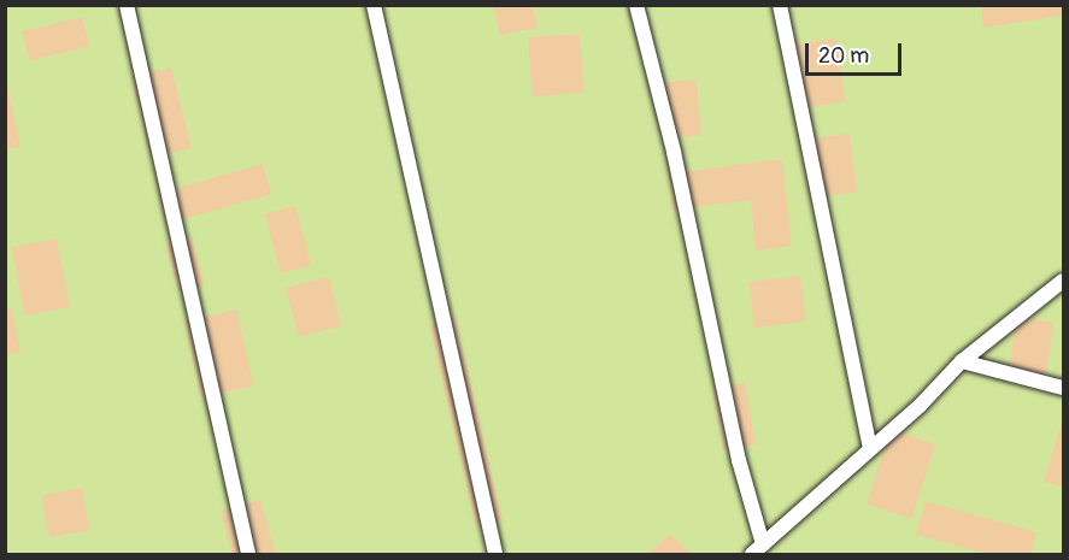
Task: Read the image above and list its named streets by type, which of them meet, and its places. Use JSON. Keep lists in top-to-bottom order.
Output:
{
  "scale_bar": "20 m"
}
